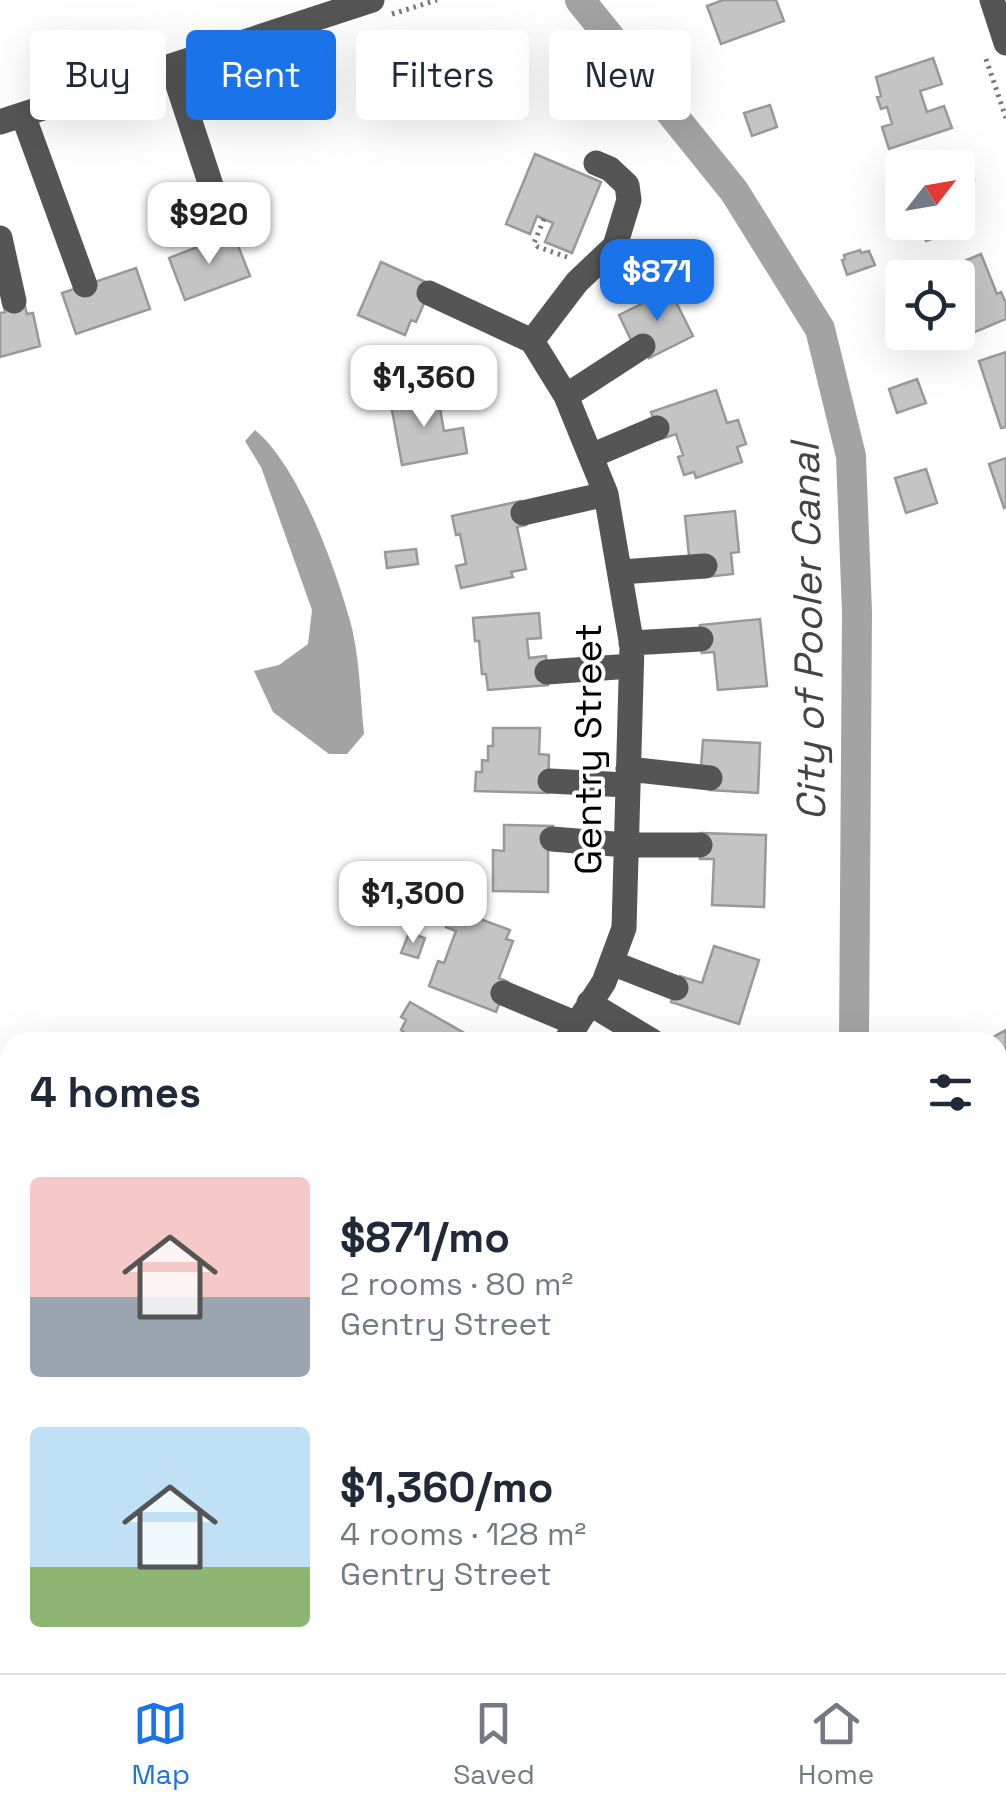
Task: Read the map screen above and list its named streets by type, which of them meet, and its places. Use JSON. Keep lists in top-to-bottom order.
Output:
{
  "streets": {
    "street": ["Gentry Street"]
  },
  "water": ["City of Pooler Canal"],
  "north": "top right",
  "page": {
    "chip": [
      "Buy",
      "Rent",
      "Filters",
      "New"
    ],
    "price": [
      "$920",
      "$871",
      "$1,360",
      "$1,300"
    ],
    "heading": "4 homes",
    "list": [
      {
        "name": "$871/mo",
        "note": "2 rooms · 80 m² · Gentry Street"
      },
      {
        "name": "$1,360/mo",
        "note": "4 rooms · 128 m² · Gentry Street"
      }
    ],
    "tabs": ["Map", "Saved", "Home"]
  }
}
